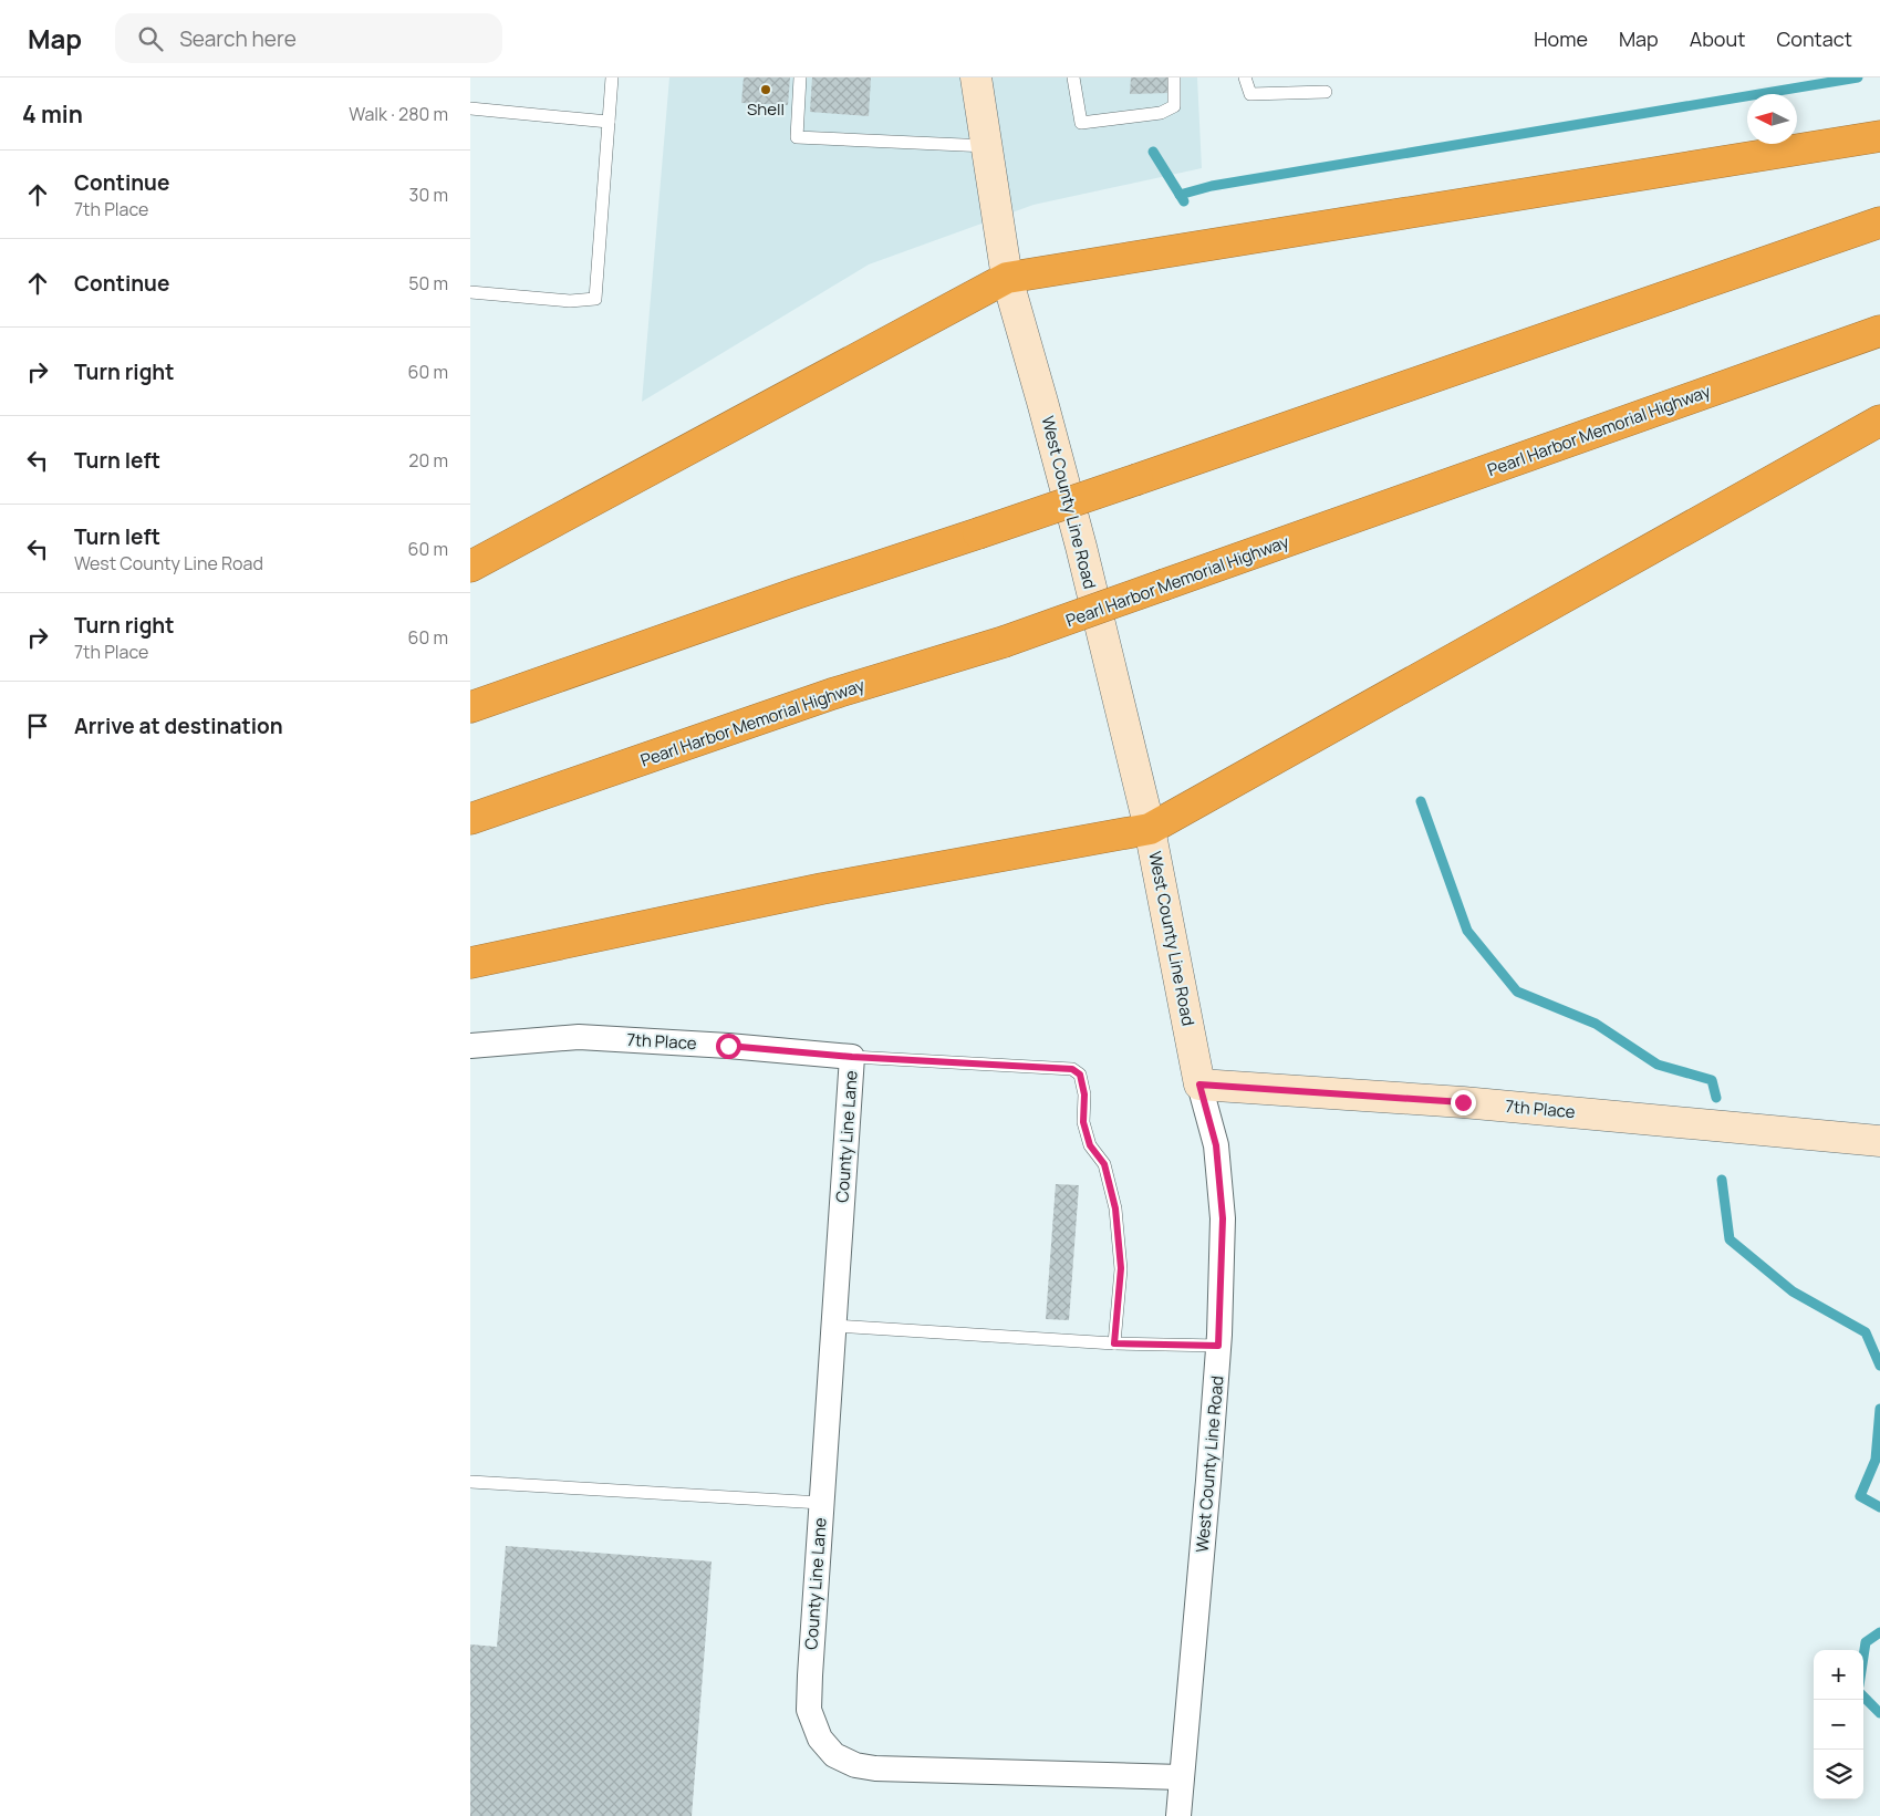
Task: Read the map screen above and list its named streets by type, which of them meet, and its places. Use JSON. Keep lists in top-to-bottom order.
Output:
{
  "streets": {
    "highway": ["Pearl Harbor Memorial Highway"],
    "street": ["West County Line Road", "7th Place", "County Line Lane"]
  },
  "crossings": [
    ["West County Line Road", "7th Place"],
    ["West County Line Road", "County Line Lane"],
    ["7th Place", "County Line Lane"]
  ],
  "places": ["Shell"],
  "north": "left",
  "page": {
    "header": "Map",
    "search": "Search here",
    "nav": [
      "Home",
      "Map",
      "About",
      "Contact"
    ],
    "heading": ["4 min", "Walk · 280 m"],
    "list": [
      ["Continue", "7th Place", "30 m"],
      ["Continue", "50 m"],
      ["Turn right", "60 m"],
      ["Turn left", "20 m"],
      ["Turn left", "West County Line Road", "60 m"],
      ["Turn right", "7th Place", "60 m"],
      "Arrive at destination"
    ],
    "map_buttons": ["+", "−"]
  }
}
